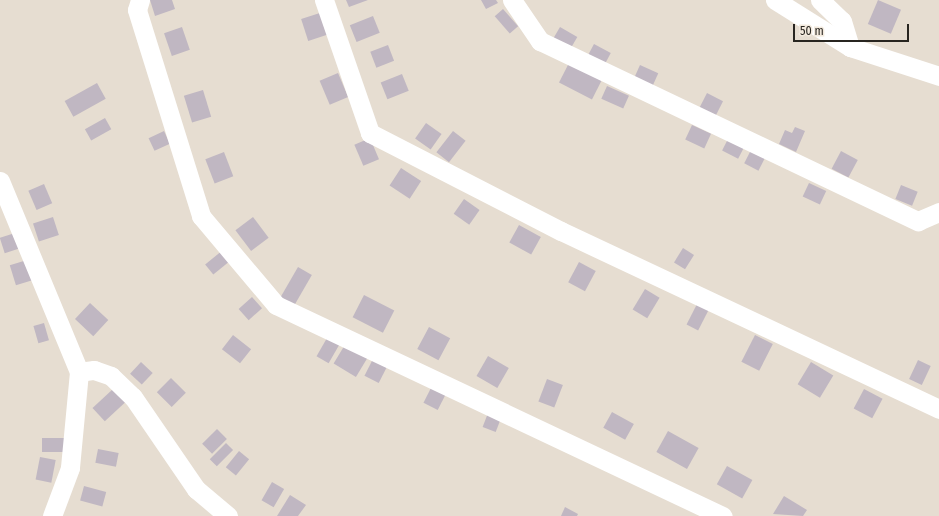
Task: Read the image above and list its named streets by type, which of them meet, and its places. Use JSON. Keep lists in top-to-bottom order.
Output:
{
  "scale_bar": "50 m"
}
